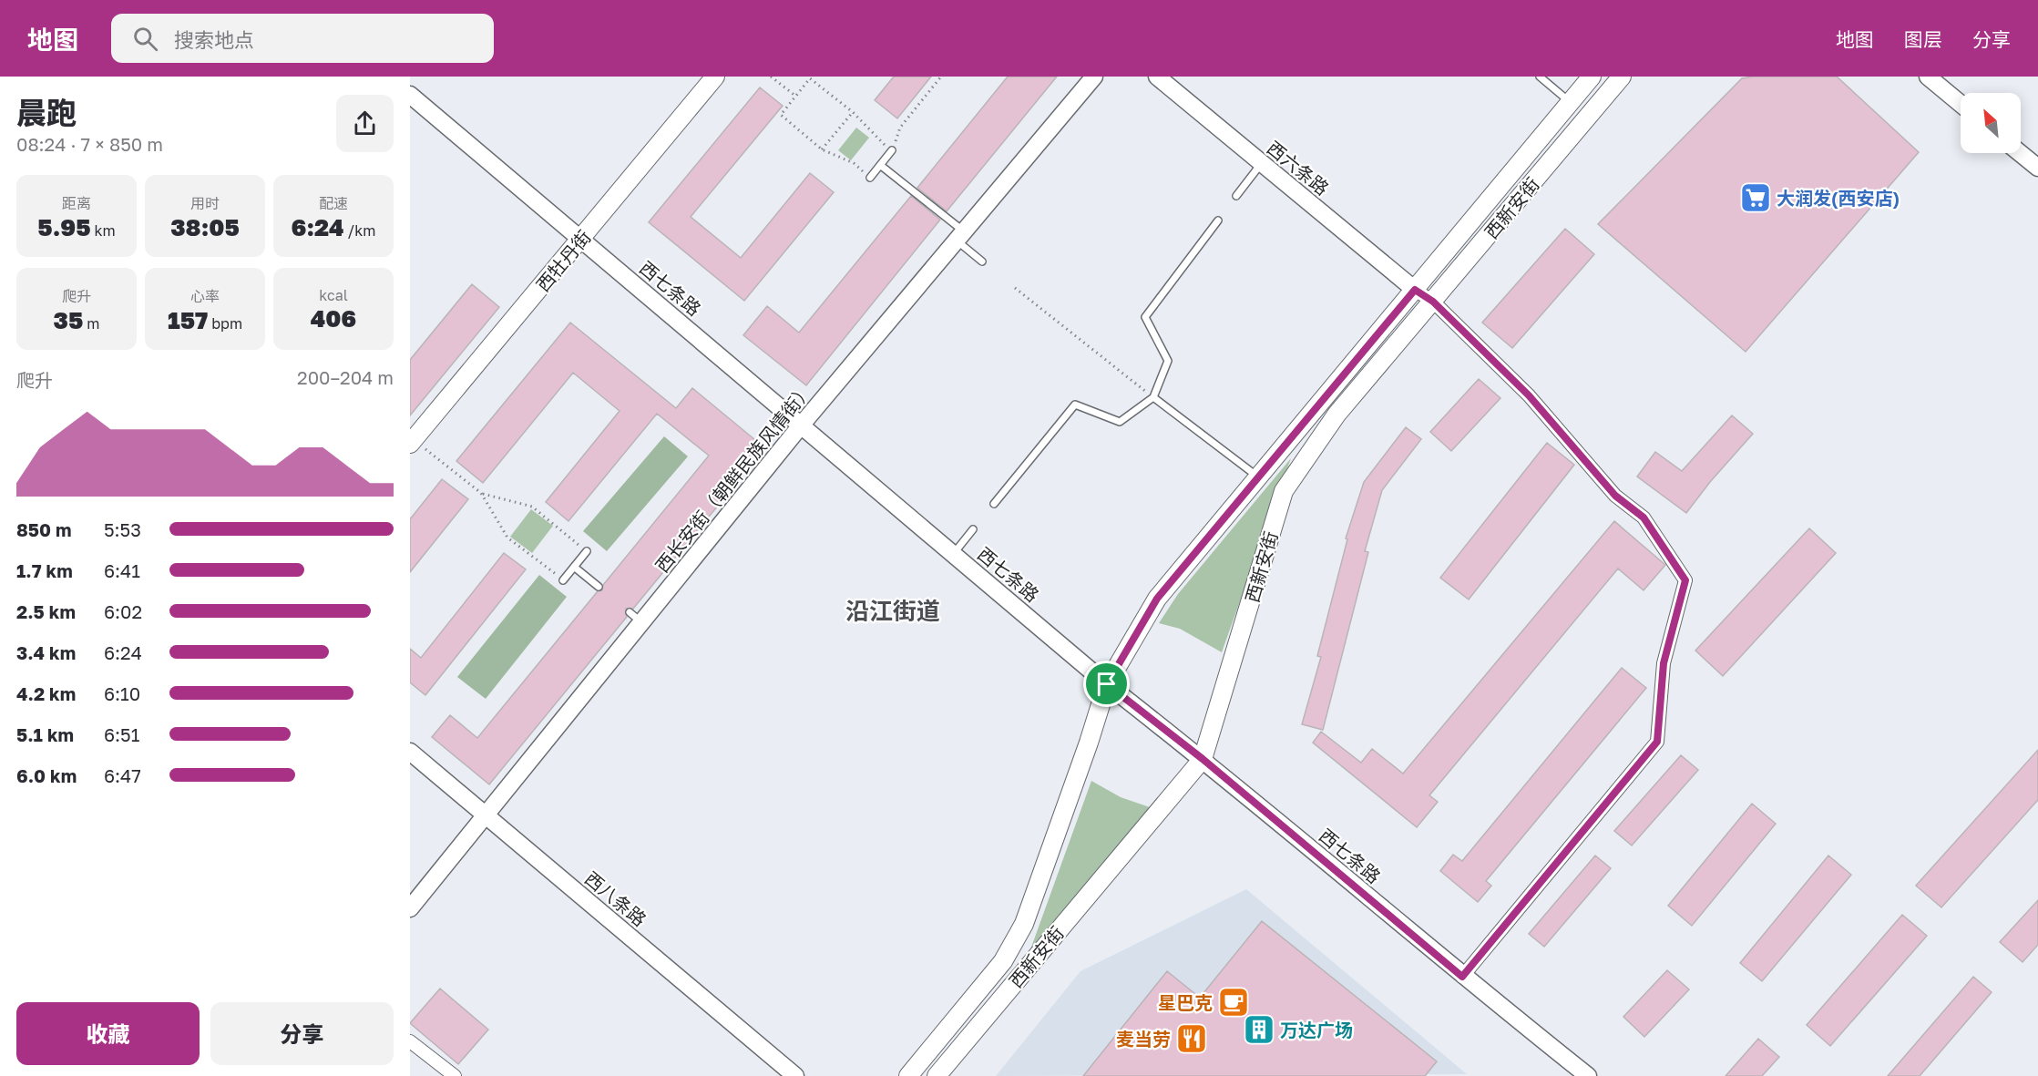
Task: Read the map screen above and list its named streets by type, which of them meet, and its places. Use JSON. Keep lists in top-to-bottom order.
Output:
{
  "streets": {
    "main road": ["西新安街", "西牡丹街"],
    "street": [
      "西六条路",
      "西七条路",
      "西长安街（朝鲜民族风情街）",
      "西八条路"
    ]
  },
  "crossings": [
    ["西六条路", "西新安街"],
    ["西新安街", "西七条路"],
    ["西牡丹街", "西七条路"],
    ["西七条路", "西长安街（朝鲜民族风情街）"],
    ["西长安街（朝鲜民族风情街）", "西八条路"]
  ],
  "districts": ["沿江街道"],
  "places": {
    "supermarket": ["大润发(西安店)"],
    "cafe": ["星巴克"],
    "building": ["万达广场"],
    "restaurant": ["麦当劳"]
  },
  "north": "top left",
  "page": {
    "header": "地图",
    "search": "搜索地点",
    "nav": ["地图", "图层", "分享"],
    "heading": ["晨跑", "08:24 · 7 × 850 m"],
    "stats": [
      ["距离", "5.95 km"],
      ["用时", "38:05"],
      ["配速", "6:24 /km"],
      ["爬升", "35 m"],
      ["心率", "157 bpm"],
      ["kcal", "406"]
    ],
    "chart": ["爬升", "200–204 m"],
    "list": [
      {
        "name": "850 m",
        "note": "5:53"
      },
      {
        "name": "1.7 km",
        "note": "6:41"
      },
      {
        "name": "2.5 km",
        "note": "6:02"
      },
      {
        "name": "3.4 km",
        "note": "6:24"
      },
      {
        "name": "4.2 km",
        "note": "6:10"
      },
      {
        "name": "5.1 km",
        "note": "6:51"
      },
      {
        "name": "6.0 km",
        "note": "6:47"
      }
    ],
    "buttons": ["收藏", "分享"]
  }
}
